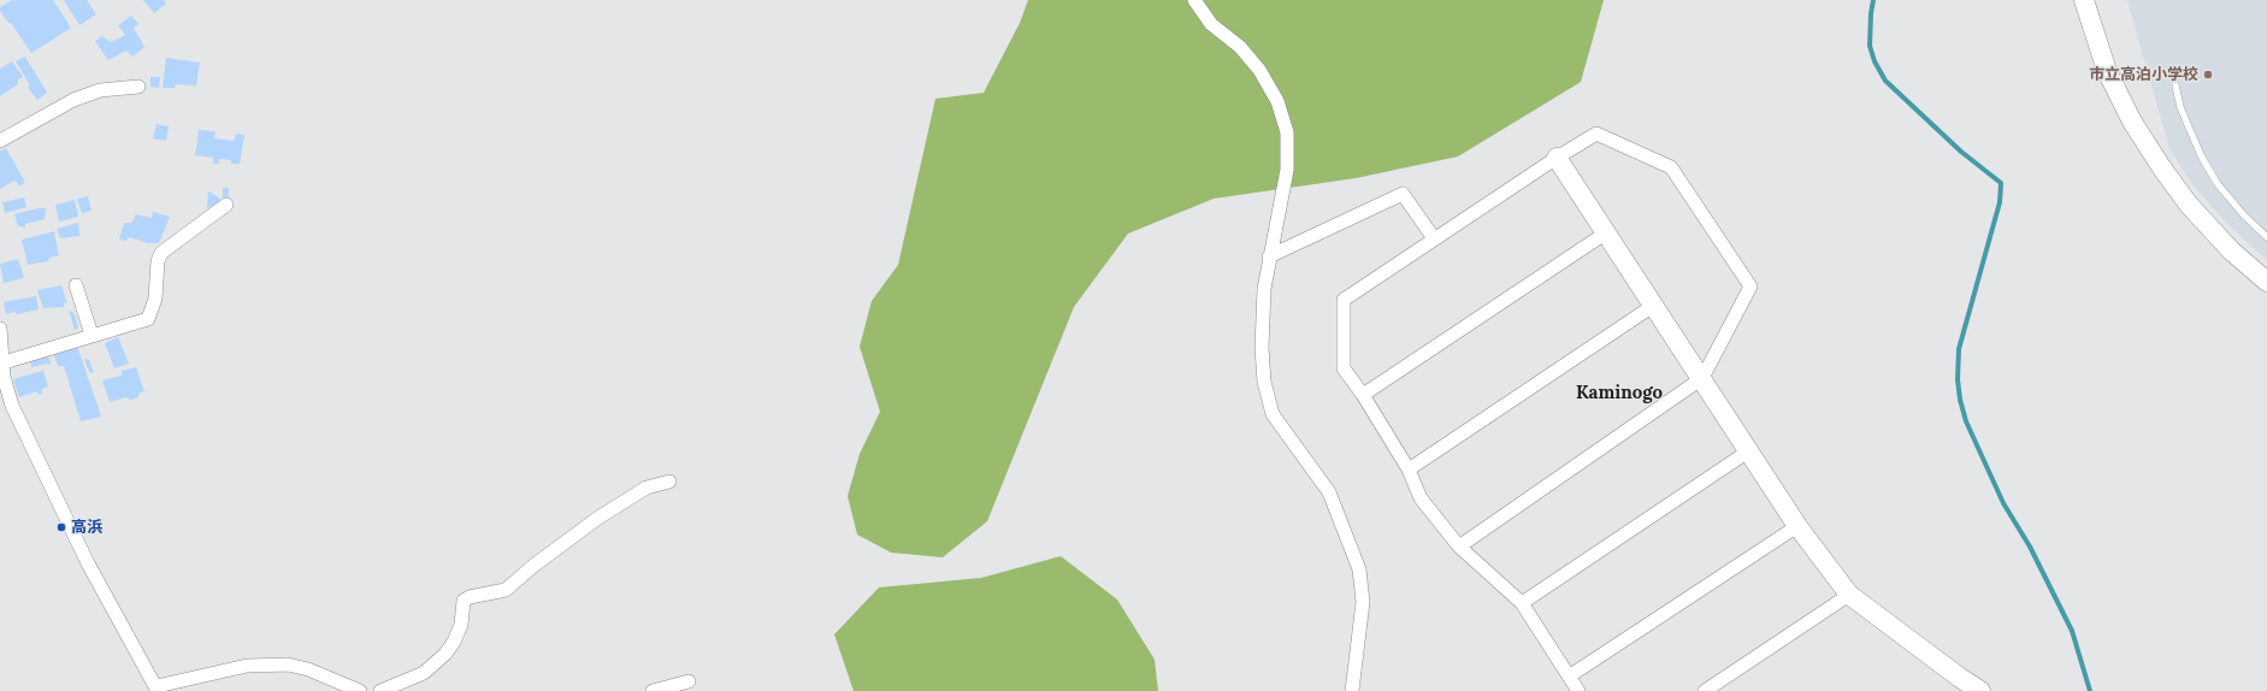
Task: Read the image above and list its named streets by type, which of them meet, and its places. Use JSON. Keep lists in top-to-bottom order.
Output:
{
  "districts": ["Kaminogo"],
  "places": ["市立高泊小学校", "高浜"]
}
